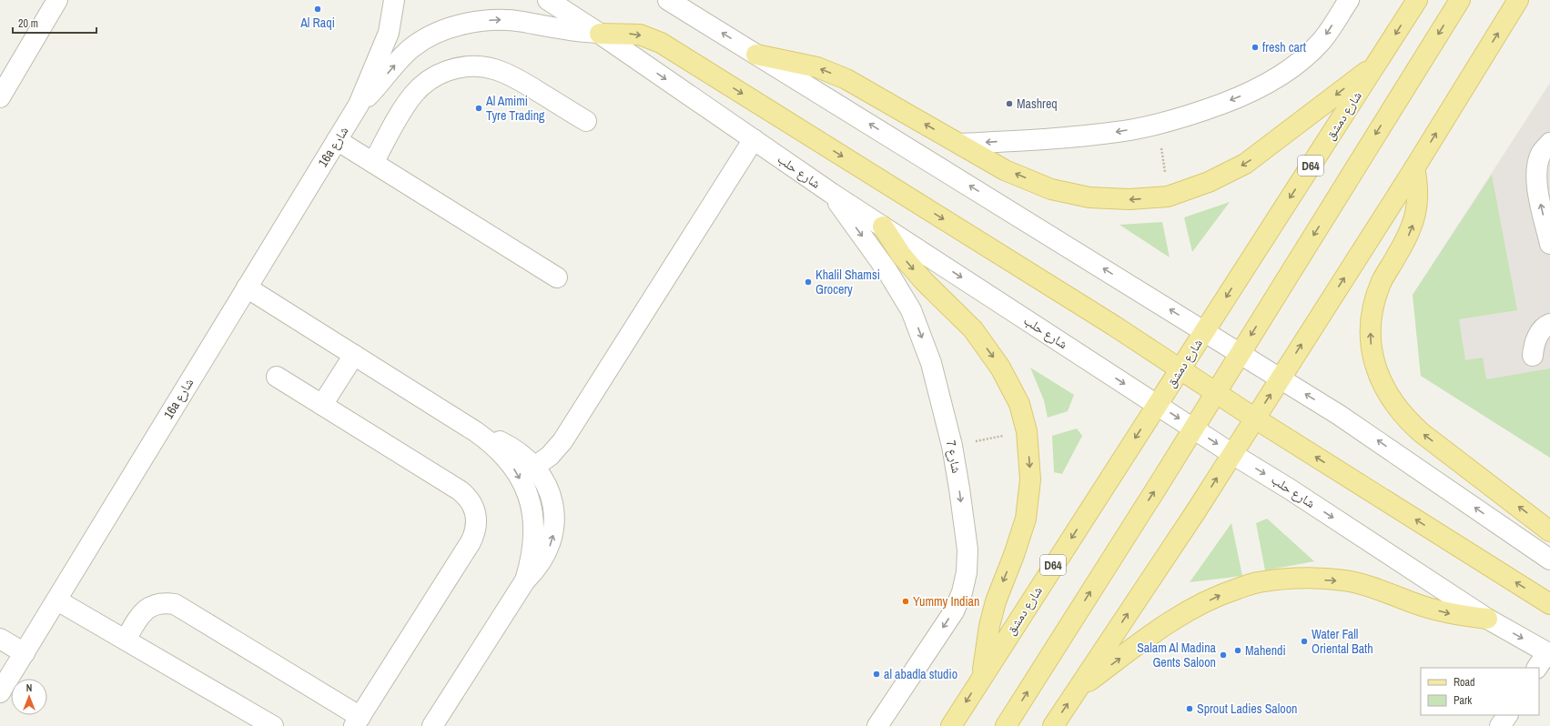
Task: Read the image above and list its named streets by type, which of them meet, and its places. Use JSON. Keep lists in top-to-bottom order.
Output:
{
  "streets": {
    "main road": ["شارع دمشق", "D64"],
    "street": ["16a شارع", "شارع حلب", "شارع 7"]
  },
  "crossings": [
    ["شارع دمشق", "شارع حلب"],
    ["16a شارع", "شارع حلب"],
    ["شارع حلب", "شارع 7"]
  ],
  "one_way": ["شارع 7"],
  "places": [
    "Al Raqi",
    "fresh cart",
    "Mashreq",
    "Al Amimi Tyre Trading",
    "Khalil Shamsi Grocery",
    "Yummy Indian",
    "Water Fall Oriental Bath",
    "Mahendi",
    "Salam Al Madina Gents Saloon",
    "al abadla studio",
    "Sprout Ladies Saloon"
  ],
  "legend": ["Road", "Park"],
  "scale_bar": "20 m",
  "north": "top"
}
